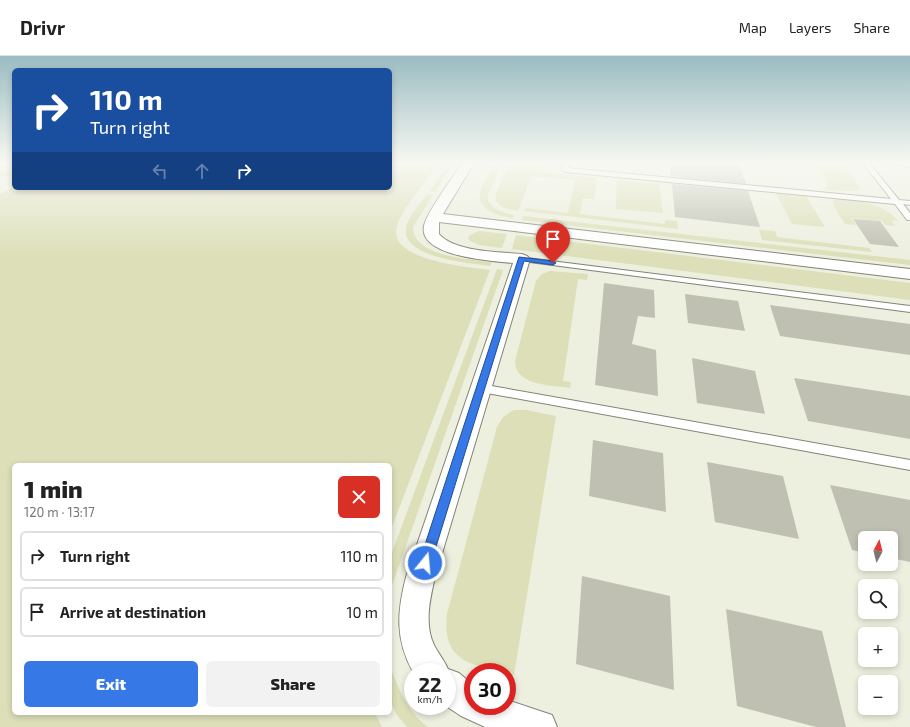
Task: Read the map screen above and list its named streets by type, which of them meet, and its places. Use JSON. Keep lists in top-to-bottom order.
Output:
{
  "north": "top",
  "page": {
    "header": "Drivr",
    "nav": ["Map", "Layers", "Share"],
    "turn": ["110 m", "Turn right"],
    "heading": ["1 min", "120 m · 13:17"],
    "map_buttons": ["+", "−"],
    "list": [
      {
        "name": "Turn right",
        "value": "110 m"
      },
      {
        "name": "Arrive at destination",
        "value": "10 m"
      }
    ],
    "buttons": ["Exit", "Share"],
    "speed": "22 km/h",
    "limit": "30"
  }
}
